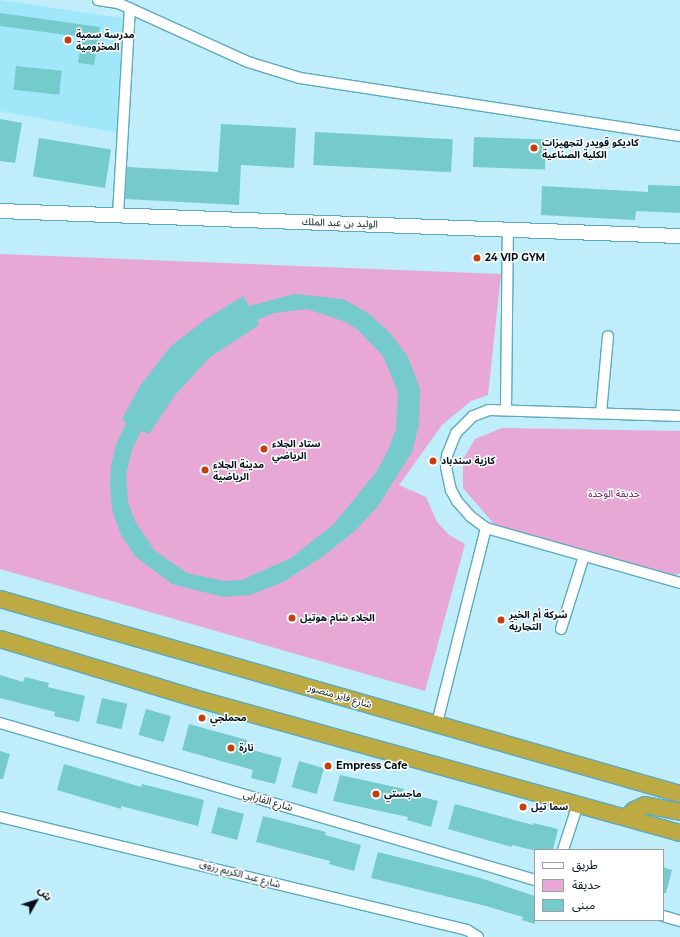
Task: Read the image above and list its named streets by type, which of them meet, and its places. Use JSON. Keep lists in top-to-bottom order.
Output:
{
  "streets": {
    "highway": ["شارع فايز منصور"],
    "main road": ["الوليد بن عبد الملك"],
    "street": ["شارع الفارابي", "شارع عبد الكريم رزوق"]
  },
  "parks": ["حديقة الوحدة"],
  "places": [
    "مدرسة سمية المخزومية",
    "كاديكو قويدر لتجهيزات الكلية الصناعية",
    "24 VIP GYM",
    "ستاد الجلاء الرياضي",
    "كازية سندباد",
    "مدينة الجلاء الرياضية",
    "الجلاء شام هوتيل",
    "شركة أم الخير التجارية",
    "محملجي",
    "نارة",
    "Empress Cafe",
    "ماجستي",
    "سما تيل"
  ],
  "legend": ["طريق", "حديقة", "مبنى"],
  "north": "top right"
}
